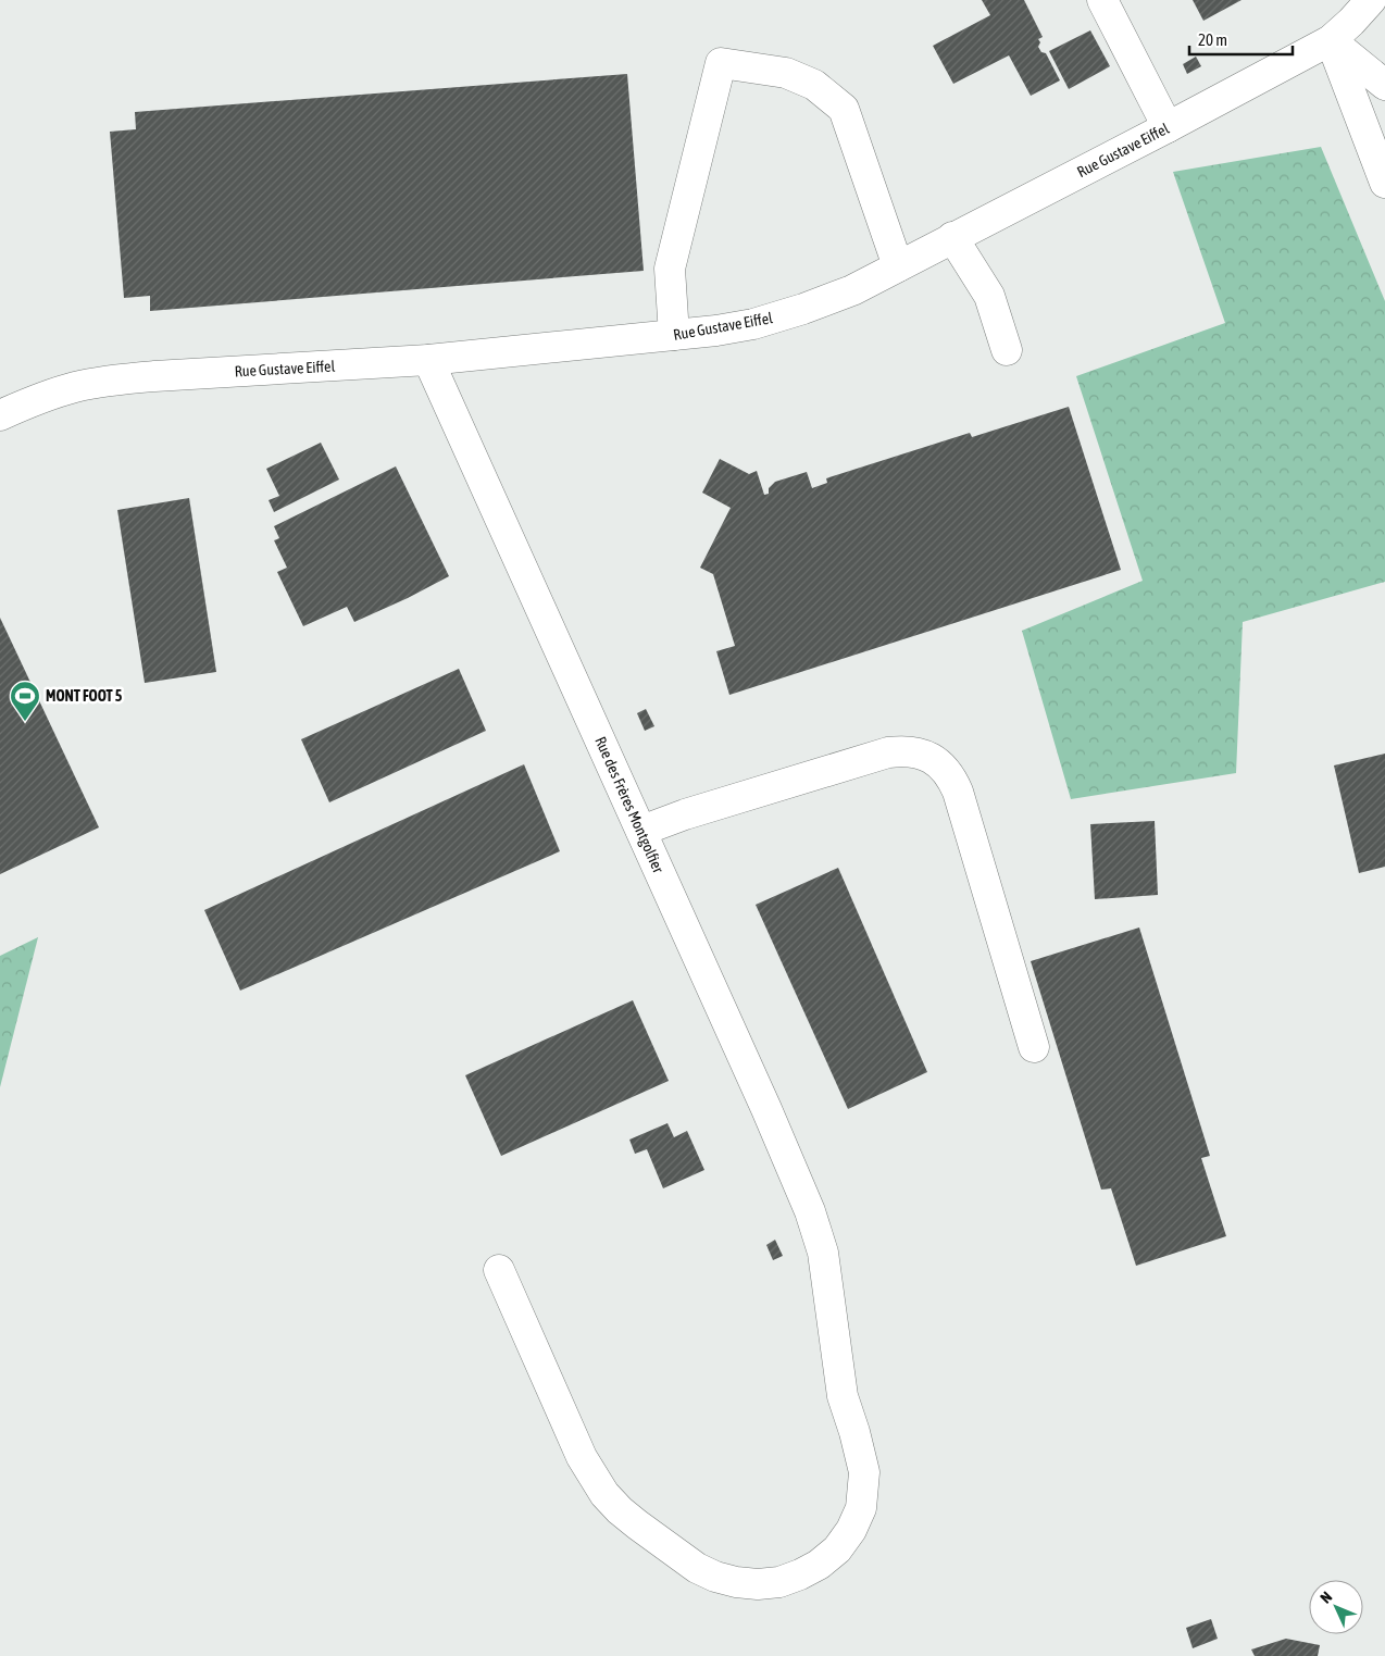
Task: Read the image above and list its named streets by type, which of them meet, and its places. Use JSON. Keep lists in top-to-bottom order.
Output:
{
  "streets": {
    "street": ["Rue Gustave Eiffel", "Rue des Frères Montgolfier"]
  },
  "crossings": [
    ["Rue Gustave Eiffel", "Rue des Frères Montgolfier"]
  ],
  "places": {
    "sports": ["MONT FOOT 5"]
  },
  "scale_bar": "20 m",
  "north": "top left"
}
